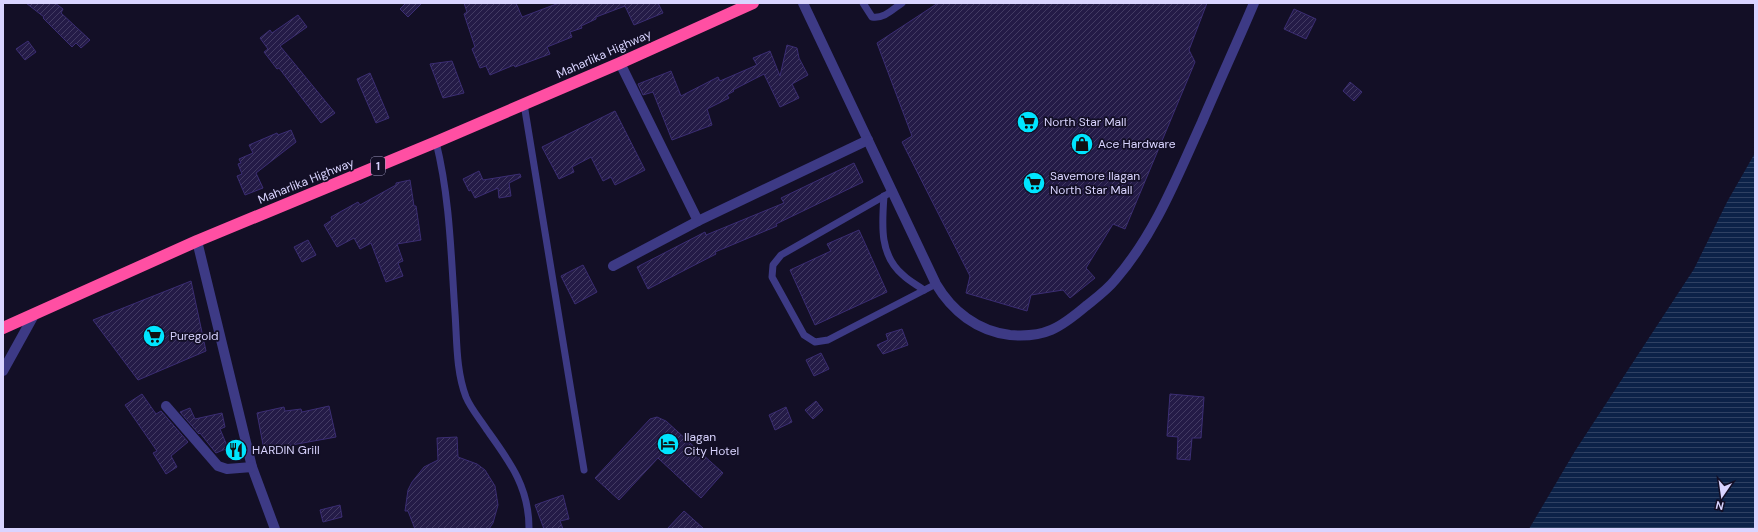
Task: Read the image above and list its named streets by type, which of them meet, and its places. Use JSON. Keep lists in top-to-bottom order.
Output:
{
  "streets": {
    "highway": ["Maharlika Highway", "1"]
  },
  "places": {
    "supermarket": ["North Star Mall", "Savemore Ilagan North Star Mall", "Puregold"],
    "shop": ["Ace Hardware"],
    "hotel": ["Ilagan City Hotel"],
    "restaurant": ["HARDIN Grill"]
  },
  "north": "bottom"
}
